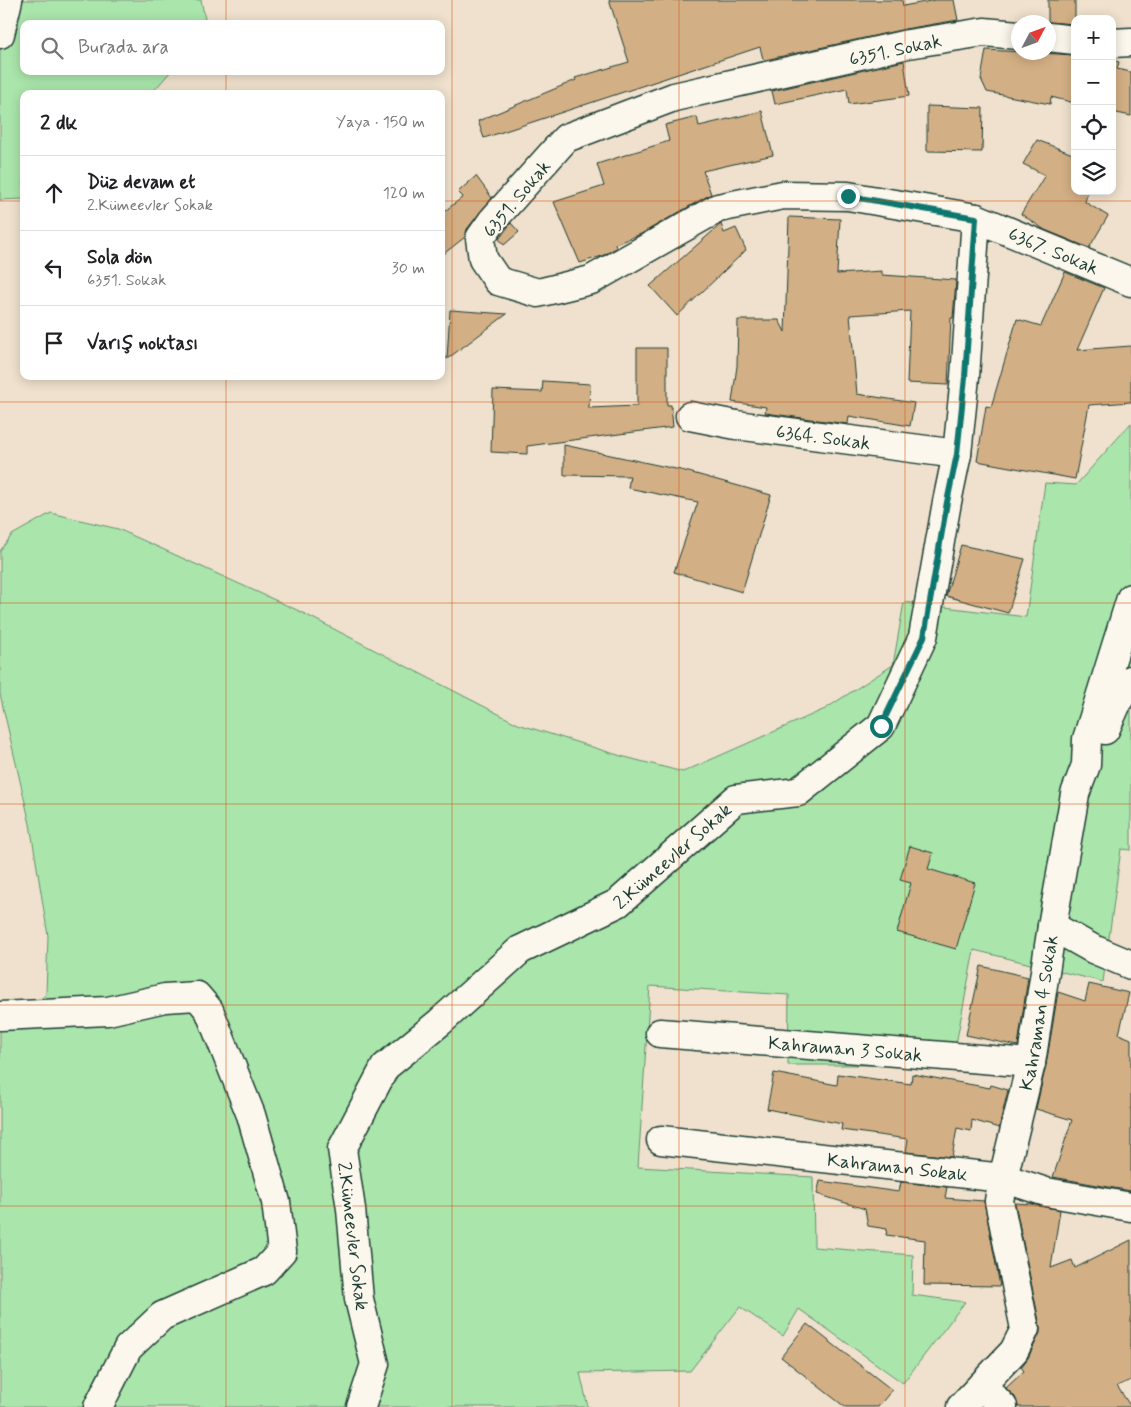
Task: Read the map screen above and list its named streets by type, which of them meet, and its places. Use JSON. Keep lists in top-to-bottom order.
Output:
{
  "streets": {
    "street": [
      "6351. Sokak",
      "6367. Sokak",
      "6364. Sokak",
      "2.Kümeevler Sokak",
      "Kahraman 4 Sokak",
      "Kahraman 3 Sokak",
      "Kahraman Sokak"
    ]
  },
  "crossings": [
    ["6351. Sokak", "6367. Sokak"],
    ["6351. Sokak", "2.Kümeevler Sokak"],
    ["6367. Sokak", "2.Kümeevler Sokak"],
    ["6364. Sokak", "2.Kümeevler Sokak"],
    ["Kahraman 4 Sokak", "Kahraman 3 Sokak"],
    ["Kahraman 4 Sokak", "Kahraman Sokak"]
  ],
  "north": "top right",
  "page": {
    "map_buttons": ["+", "−"],
    "search": "Burada ara",
    "heading": ["2 dk", "Yaya · 150 m"],
    "list": [
      ["Düz devam et", "2.Kümeevler Sokak", "120 m"],
      ["Sola dön", "6351. Sokak", "30 m"],
      "Varış noktası"
    ]
  }
}
